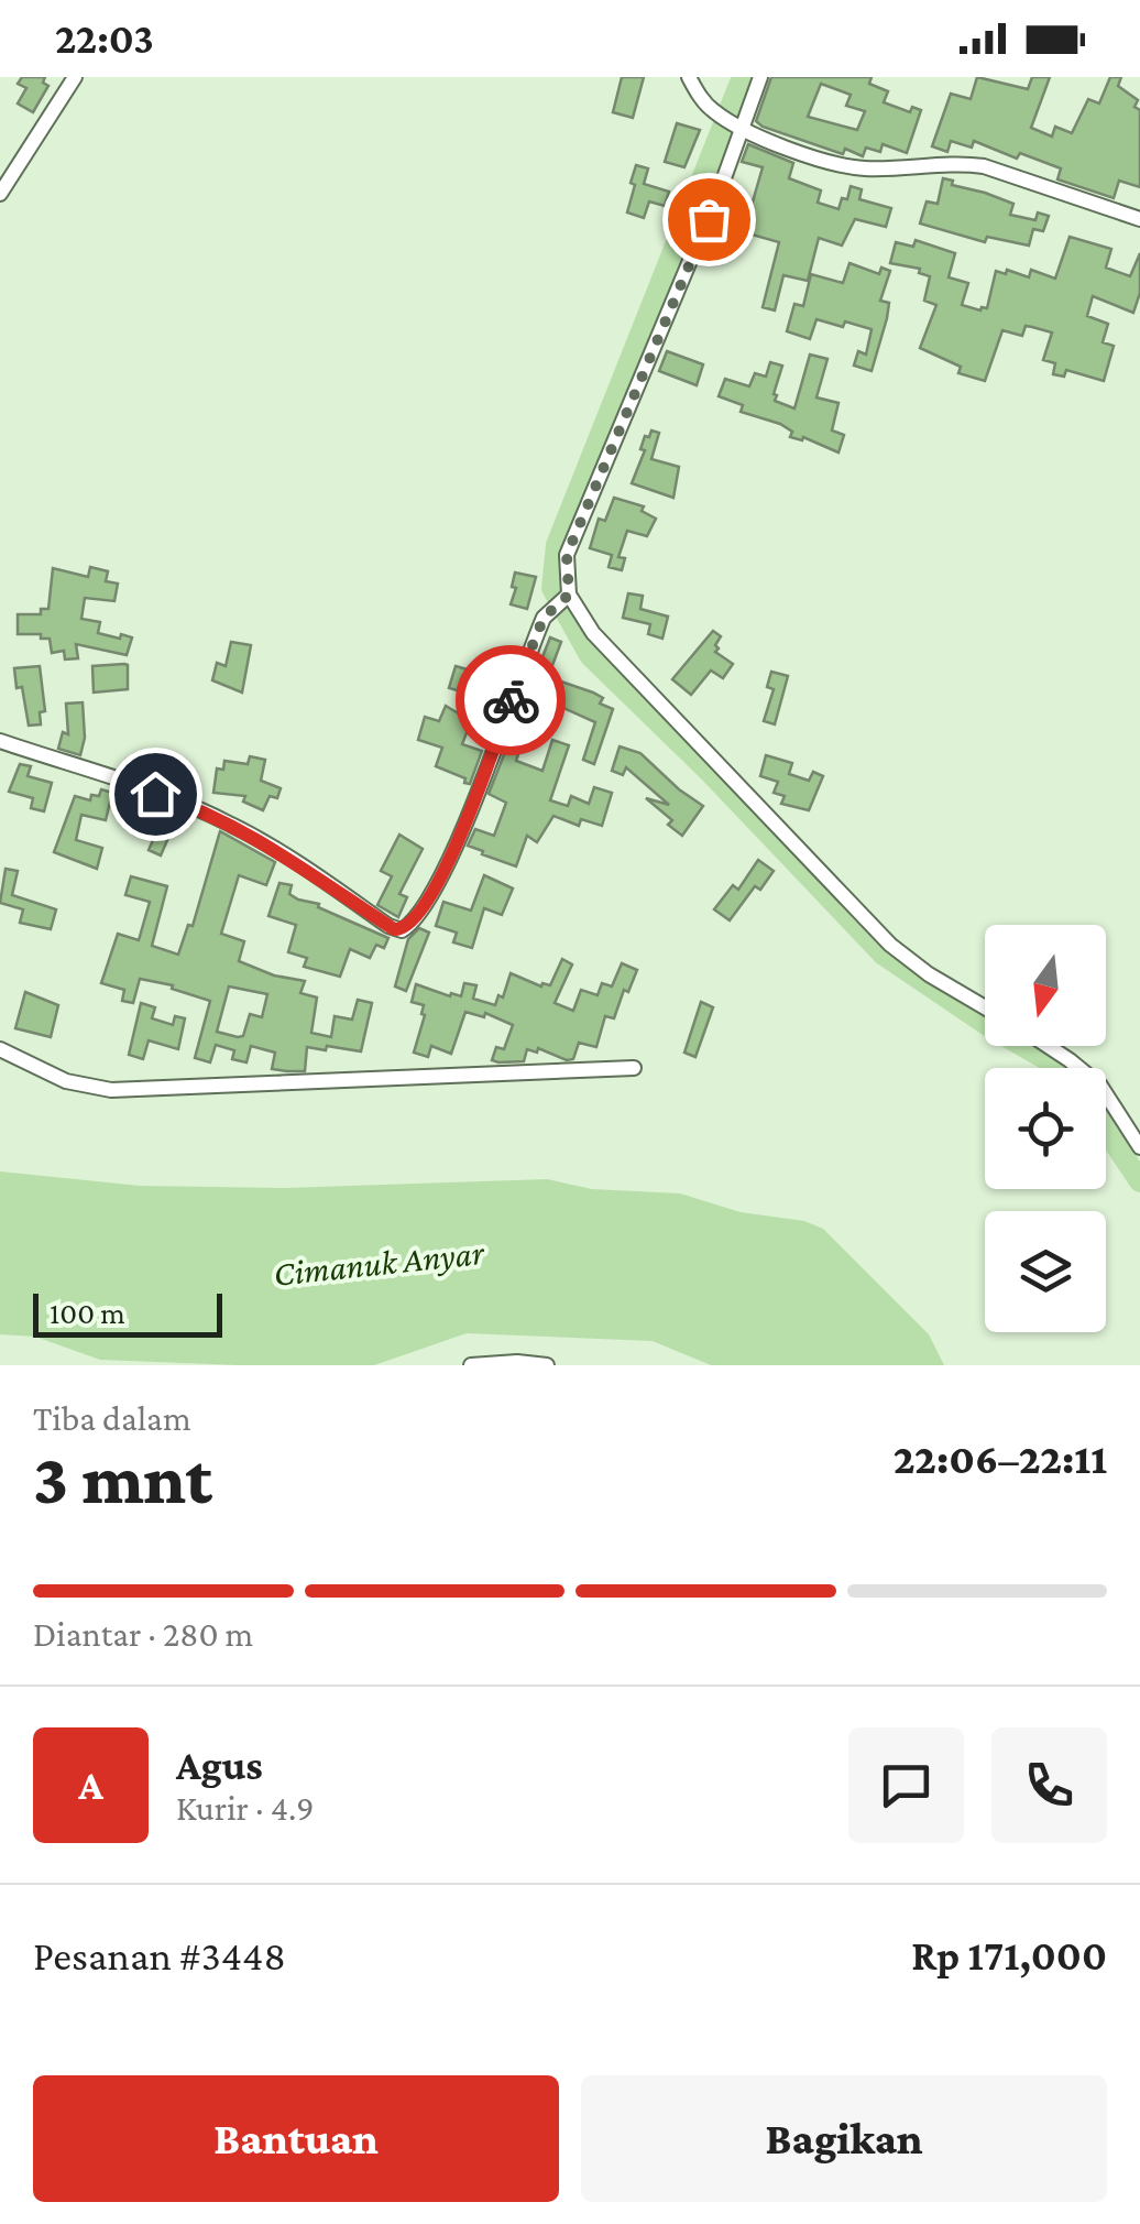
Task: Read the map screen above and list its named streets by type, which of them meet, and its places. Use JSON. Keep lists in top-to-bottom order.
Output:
{
  "water": ["Cimanuk Anyar"],
  "scale_bar": "100 m",
  "north": "bottom",
  "page": {
    "status": "22:03",
    "scale": "100 m",
    "heading": ["3 mnt", "Tiba dalam", "22:06–22:11"],
    "panel": [
      "Agus",
      "Kurir · 4.9",
      "Pesanan #3448",
      "Rp 171,000"
    ],
    "bar": "Diantar · 280 m",
    "round": "A",
    "buttons": ["Bantuan", "Bagikan"]
  }
}
